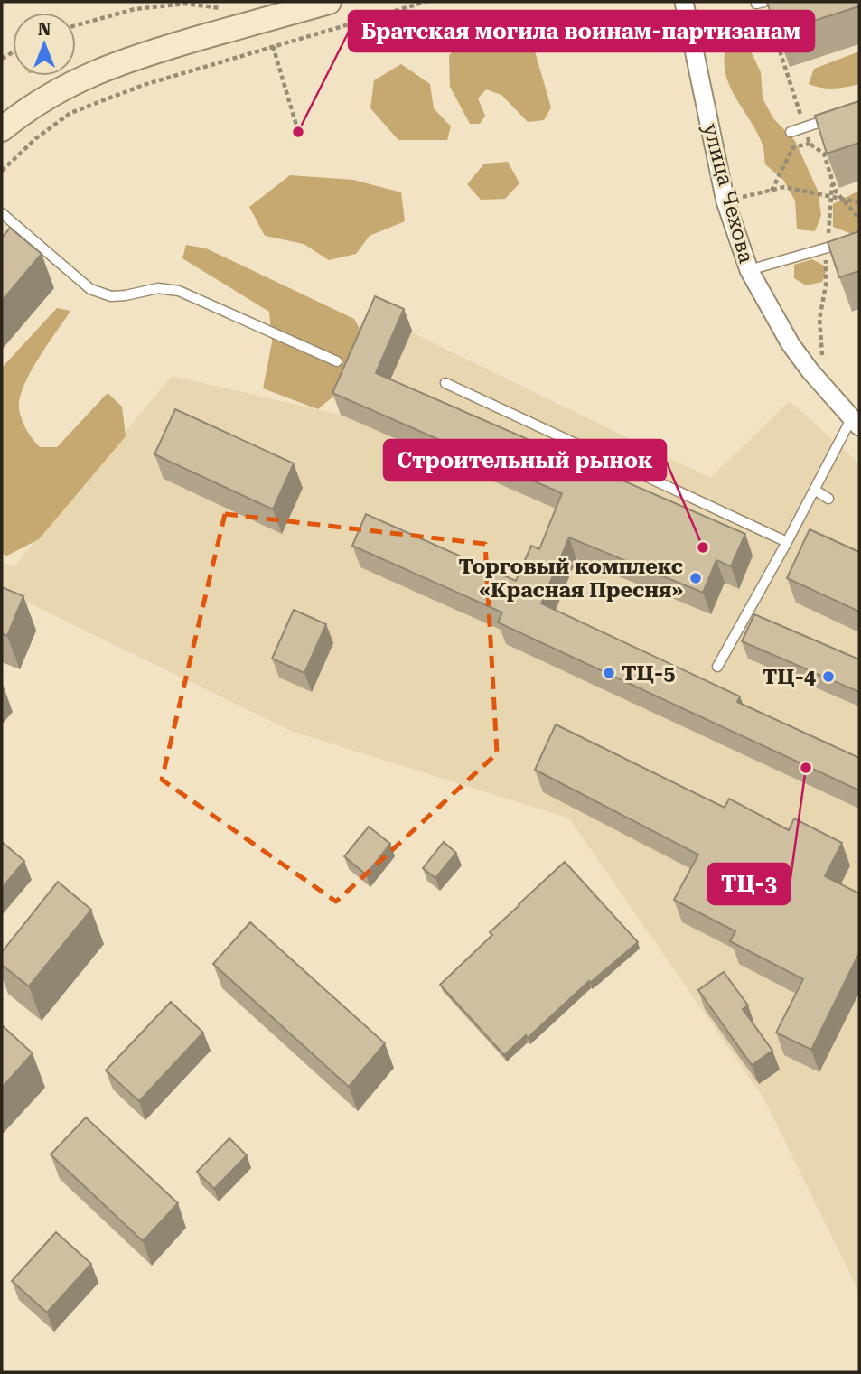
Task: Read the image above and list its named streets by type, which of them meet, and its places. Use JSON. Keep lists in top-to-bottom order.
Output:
{
  "streets": {
    "street": ["улица Чехова"]
  },
  "places": [
    "Братская могила воинам-партизанам",
    "Строительный рынок",
    "Торговый комплекс «Красная Пресня»",
    "ТЦ-5",
    "ТЦ-4",
    "ТЦ-3"
  ],
  "north": "top"
}
